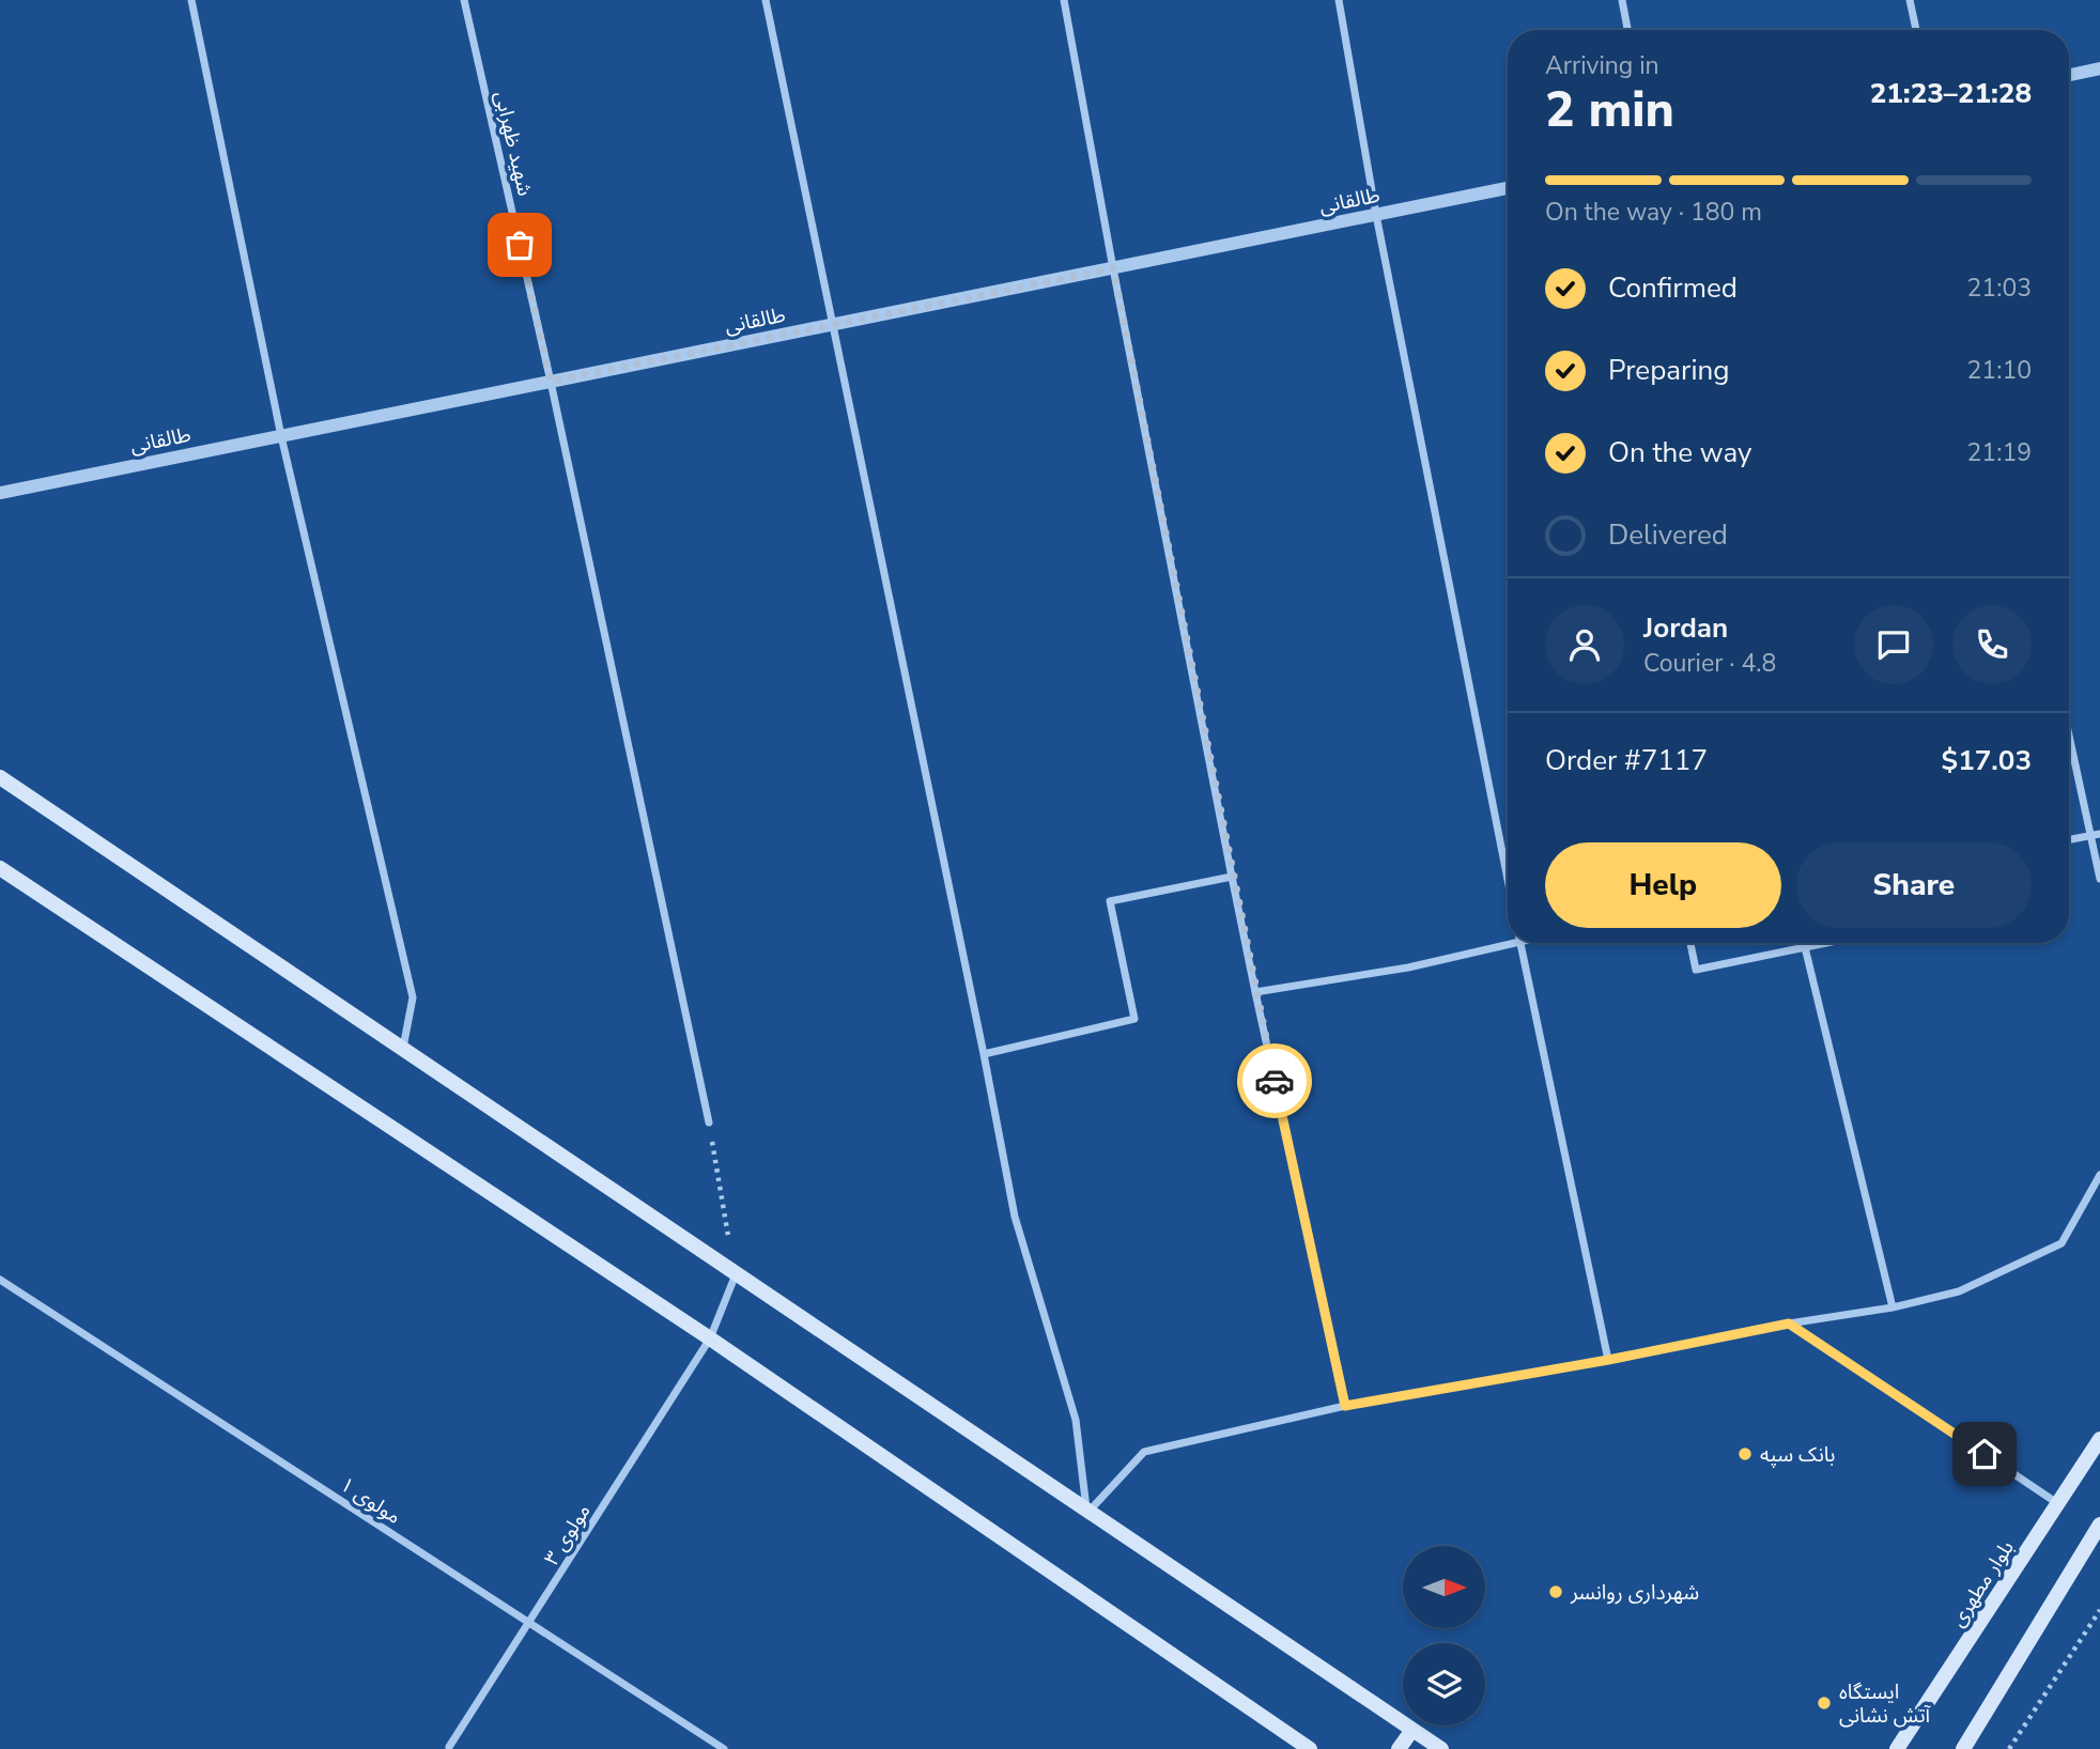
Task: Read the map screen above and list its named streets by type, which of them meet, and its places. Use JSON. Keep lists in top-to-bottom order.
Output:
{
  "streets": {
    "main road": ["بلوار مطهری"],
    "street": [
      "شهید ظهرابی",
      "طالقانی",
      "مولوی ۱",
      "مولوی ۳"
    ]
  },
  "crossings": [
    ["شهید ظهرابی", "طالقانی"],
    ["مولوی ۱", "مولوی ۳"]
  ],
  "places": ["بانک سپه", "شهرداری روانسر", "ایستگاه آتش نشانی"],
  "north": "right",
  "page": {
    "heading": ["2 min", "Arriving in", "21:23–21:28"],
    "panel": [
      "Jordan",
      "Courier · 4.8",
      "Order #7117",
      "$17.03"
    ],
    "bar": "On the way · 180 m",
    "list": [
      ["Confirmed", "21:03"],
      ["Preparing", "21:10"],
      ["On the way", "21:19"],
      "Delivered"
    ],
    "buttons": ["Help", "Share"]
  }
}
